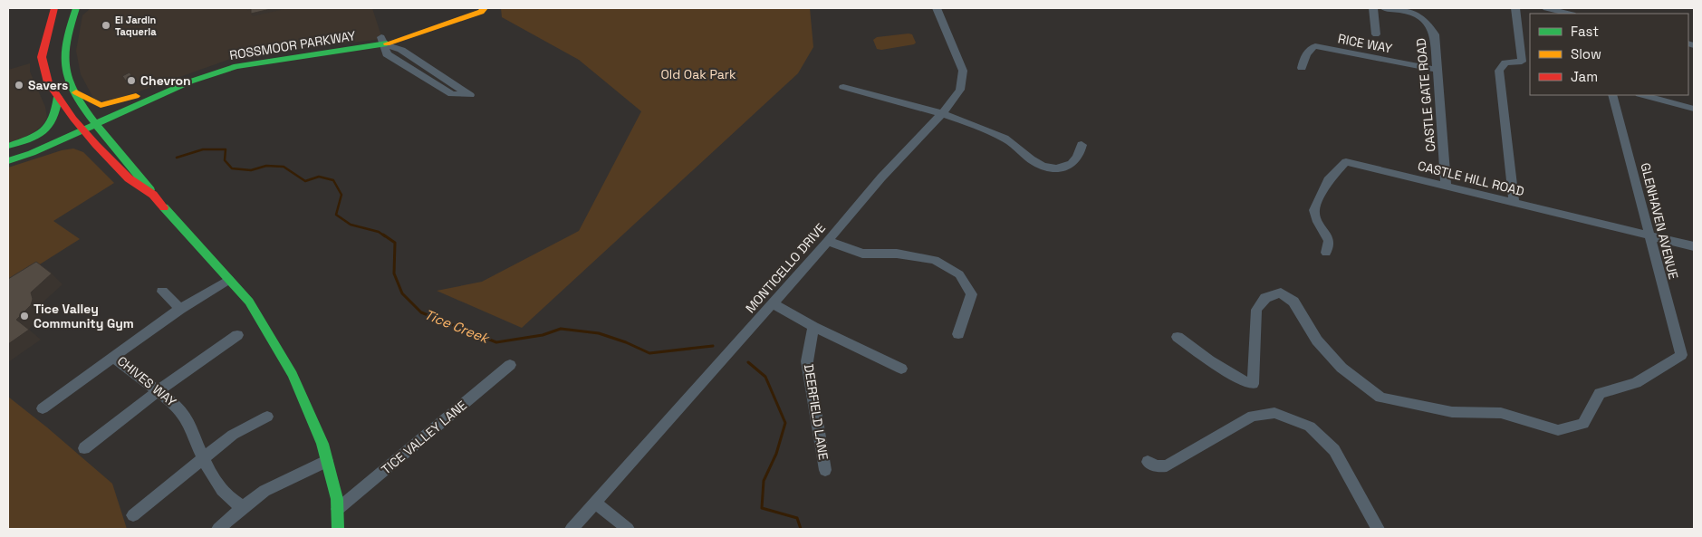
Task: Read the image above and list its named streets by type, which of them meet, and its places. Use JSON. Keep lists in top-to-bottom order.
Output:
{
  "streets": {
    "street": [
      "RICE WAY",
      "ROSSMOOR PARKWAY",
      "CASTLE GATE ROAD",
      "CASTLE HILL ROAD",
      "GLENHAVEN AVENUE",
      "MONTICELLO DRIVE",
      "CHIVES WAY",
      "DEERFIELD LANE",
      "TICE VALLEY LANE"
    ]
  },
  "crossings": [
    ["RICE WAY", "CASTLE GATE ROAD"],
    ["CASTLE GATE ROAD", "CASTLE HILL ROAD"],
    ["CASTLE HILL ROAD", "GLENHAVEN AVENUE"]
  ],
  "water": ["Tice Creek"],
  "parks": ["Old Oak Park"],
  "places": [
    "El Jardin Taqueria",
    "Chevron",
    "Savers",
    "Tice Valley Community Gym"
  ],
  "legend": ["Fast", "Slow", "Jam"]
}
